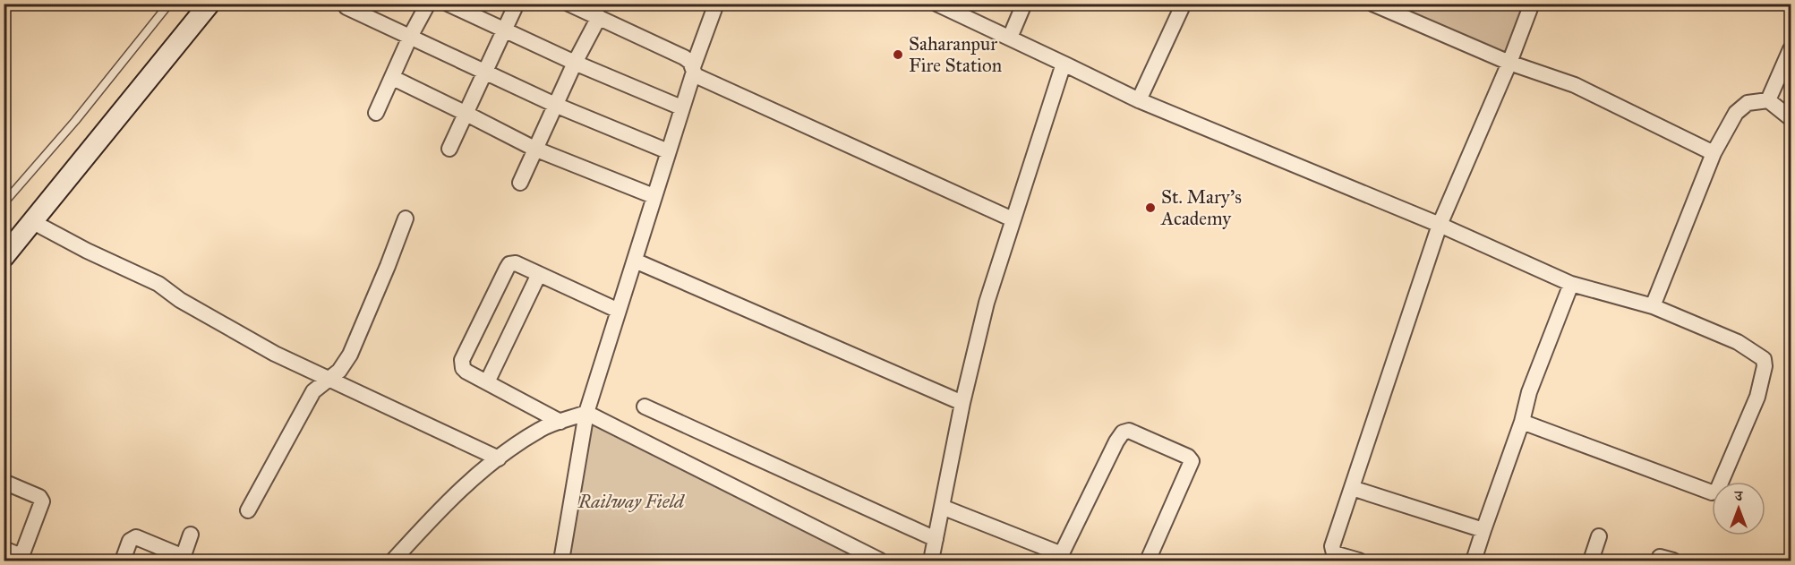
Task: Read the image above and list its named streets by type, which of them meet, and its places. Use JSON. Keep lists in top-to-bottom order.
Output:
{
  "parks": ["Railway Field"],
  "places": ["Saharanpur Fire Station", "St. Mary's Academy"],
  "north": "top"
}
